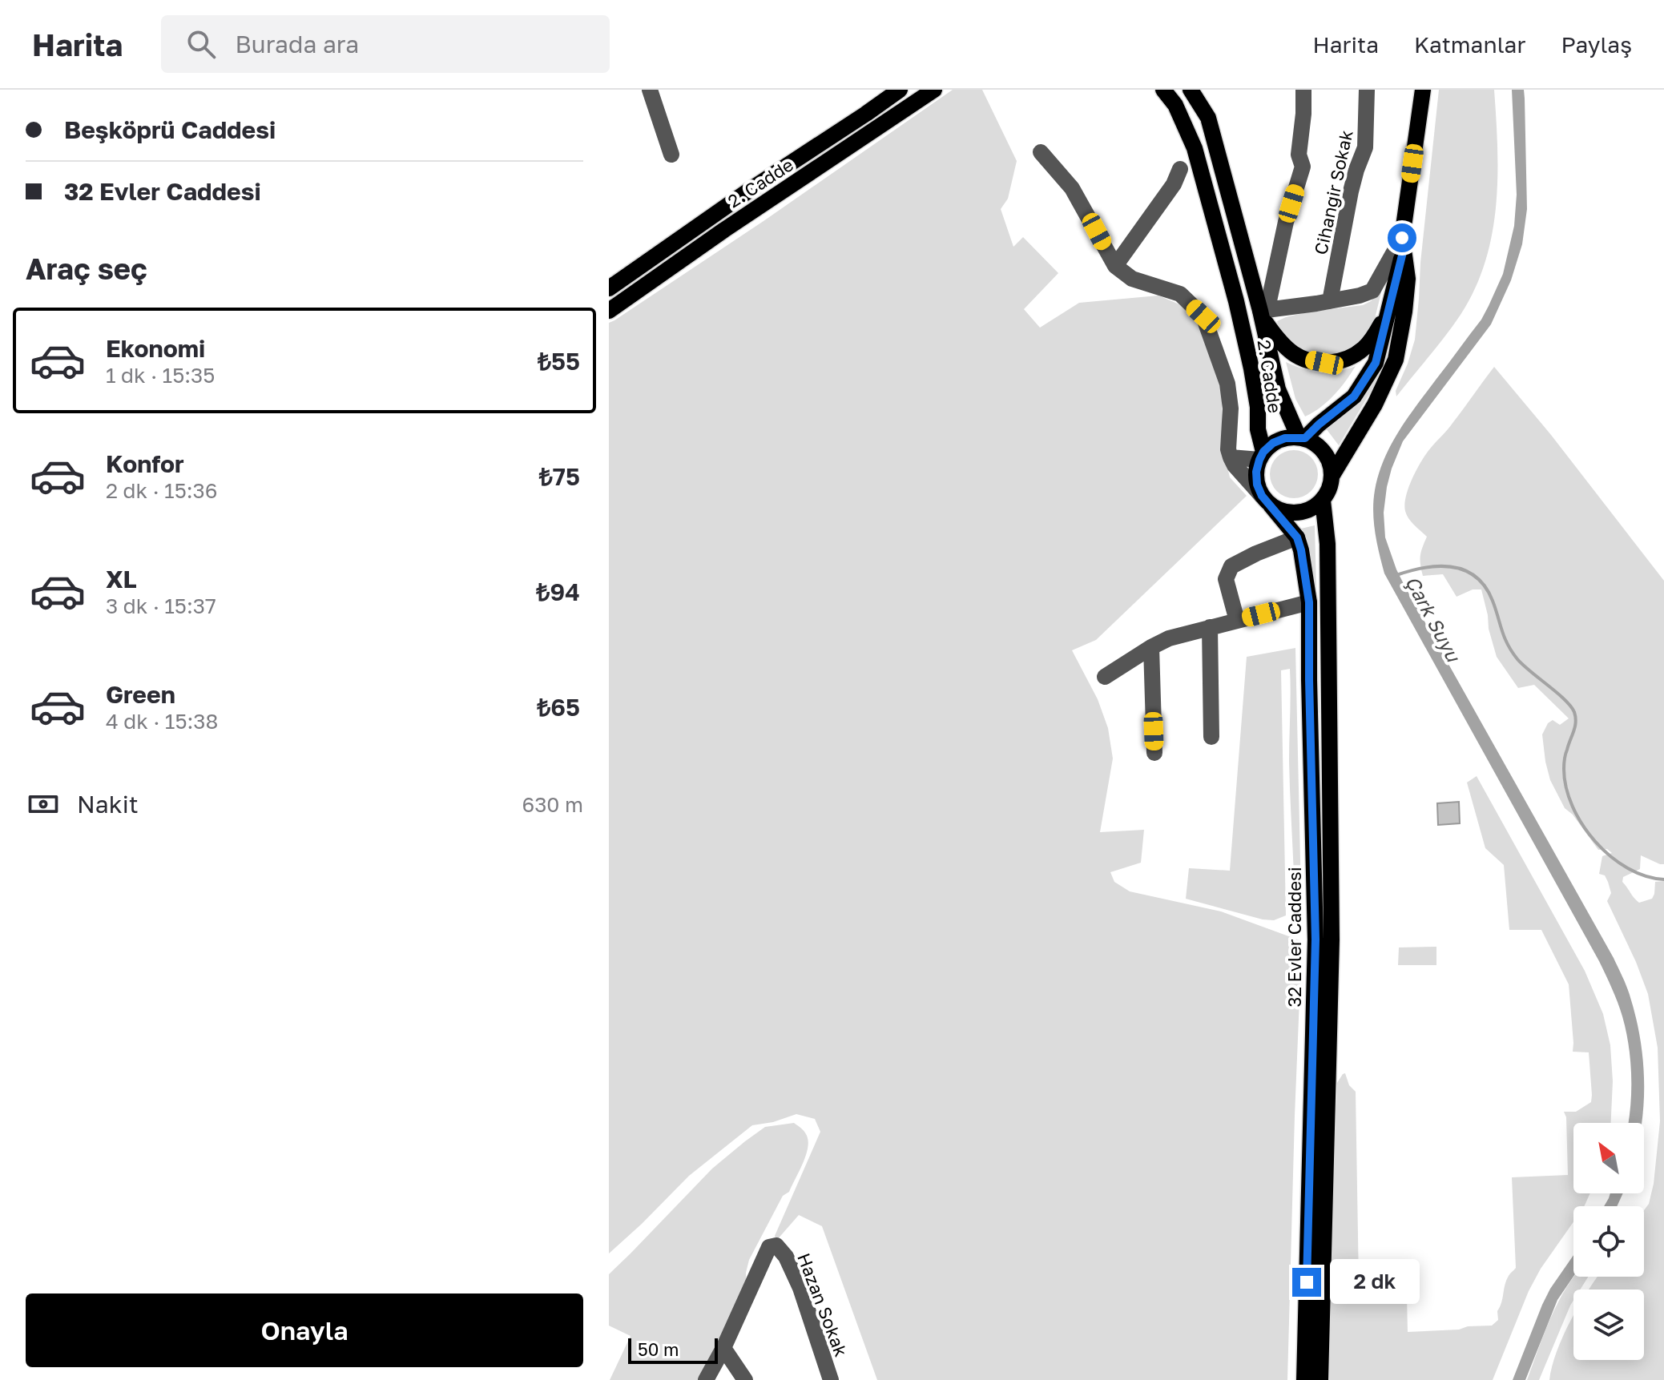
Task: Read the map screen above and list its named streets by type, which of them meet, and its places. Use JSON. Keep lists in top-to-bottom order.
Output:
{
  "streets": {
    "main road": ["2. Cadde", "32 Evler Caddesi"],
    "street": ["Cihangir Sokak", "Hazan Sokak"]
  },
  "crossings": [
    ["2. Cadde", "32 Evler Caddesi"]
  ],
  "water": ["Çark Suyu"],
  "scale_bar": "50 m",
  "north": "top left",
  "page": {
    "header": "Harita",
    "search": "Burada ara",
    "nav": ["Harita", "Katmanlar", "Paylaş"],
    "banner": ["Beşköprü Caddesi", "32 Evler Caddesi"],
    "heading": "Araç seç",
    "list": [
      {
        "name": "Ekonomi",
        "note": "1 dk · 15:35",
        "value": "₺55"
      },
      {
        "name": "Konfor",
        "note": "2 dk · 15:36",
        "value": "₺75"
      },
      {
        "name": "XL",
        "note": "3 dk · 15:37",
        "value": "₺94"
      },
      {
        "name": "Green",
        "note": "4 dk · 15:38",
        "value": "₺65"
      }
    ],
    "pay": ["Nakit", "630 m"],
    "bubble": "2 dk",
    "buttons": "Onayla",
    "scale": "50 m"
  }
}
